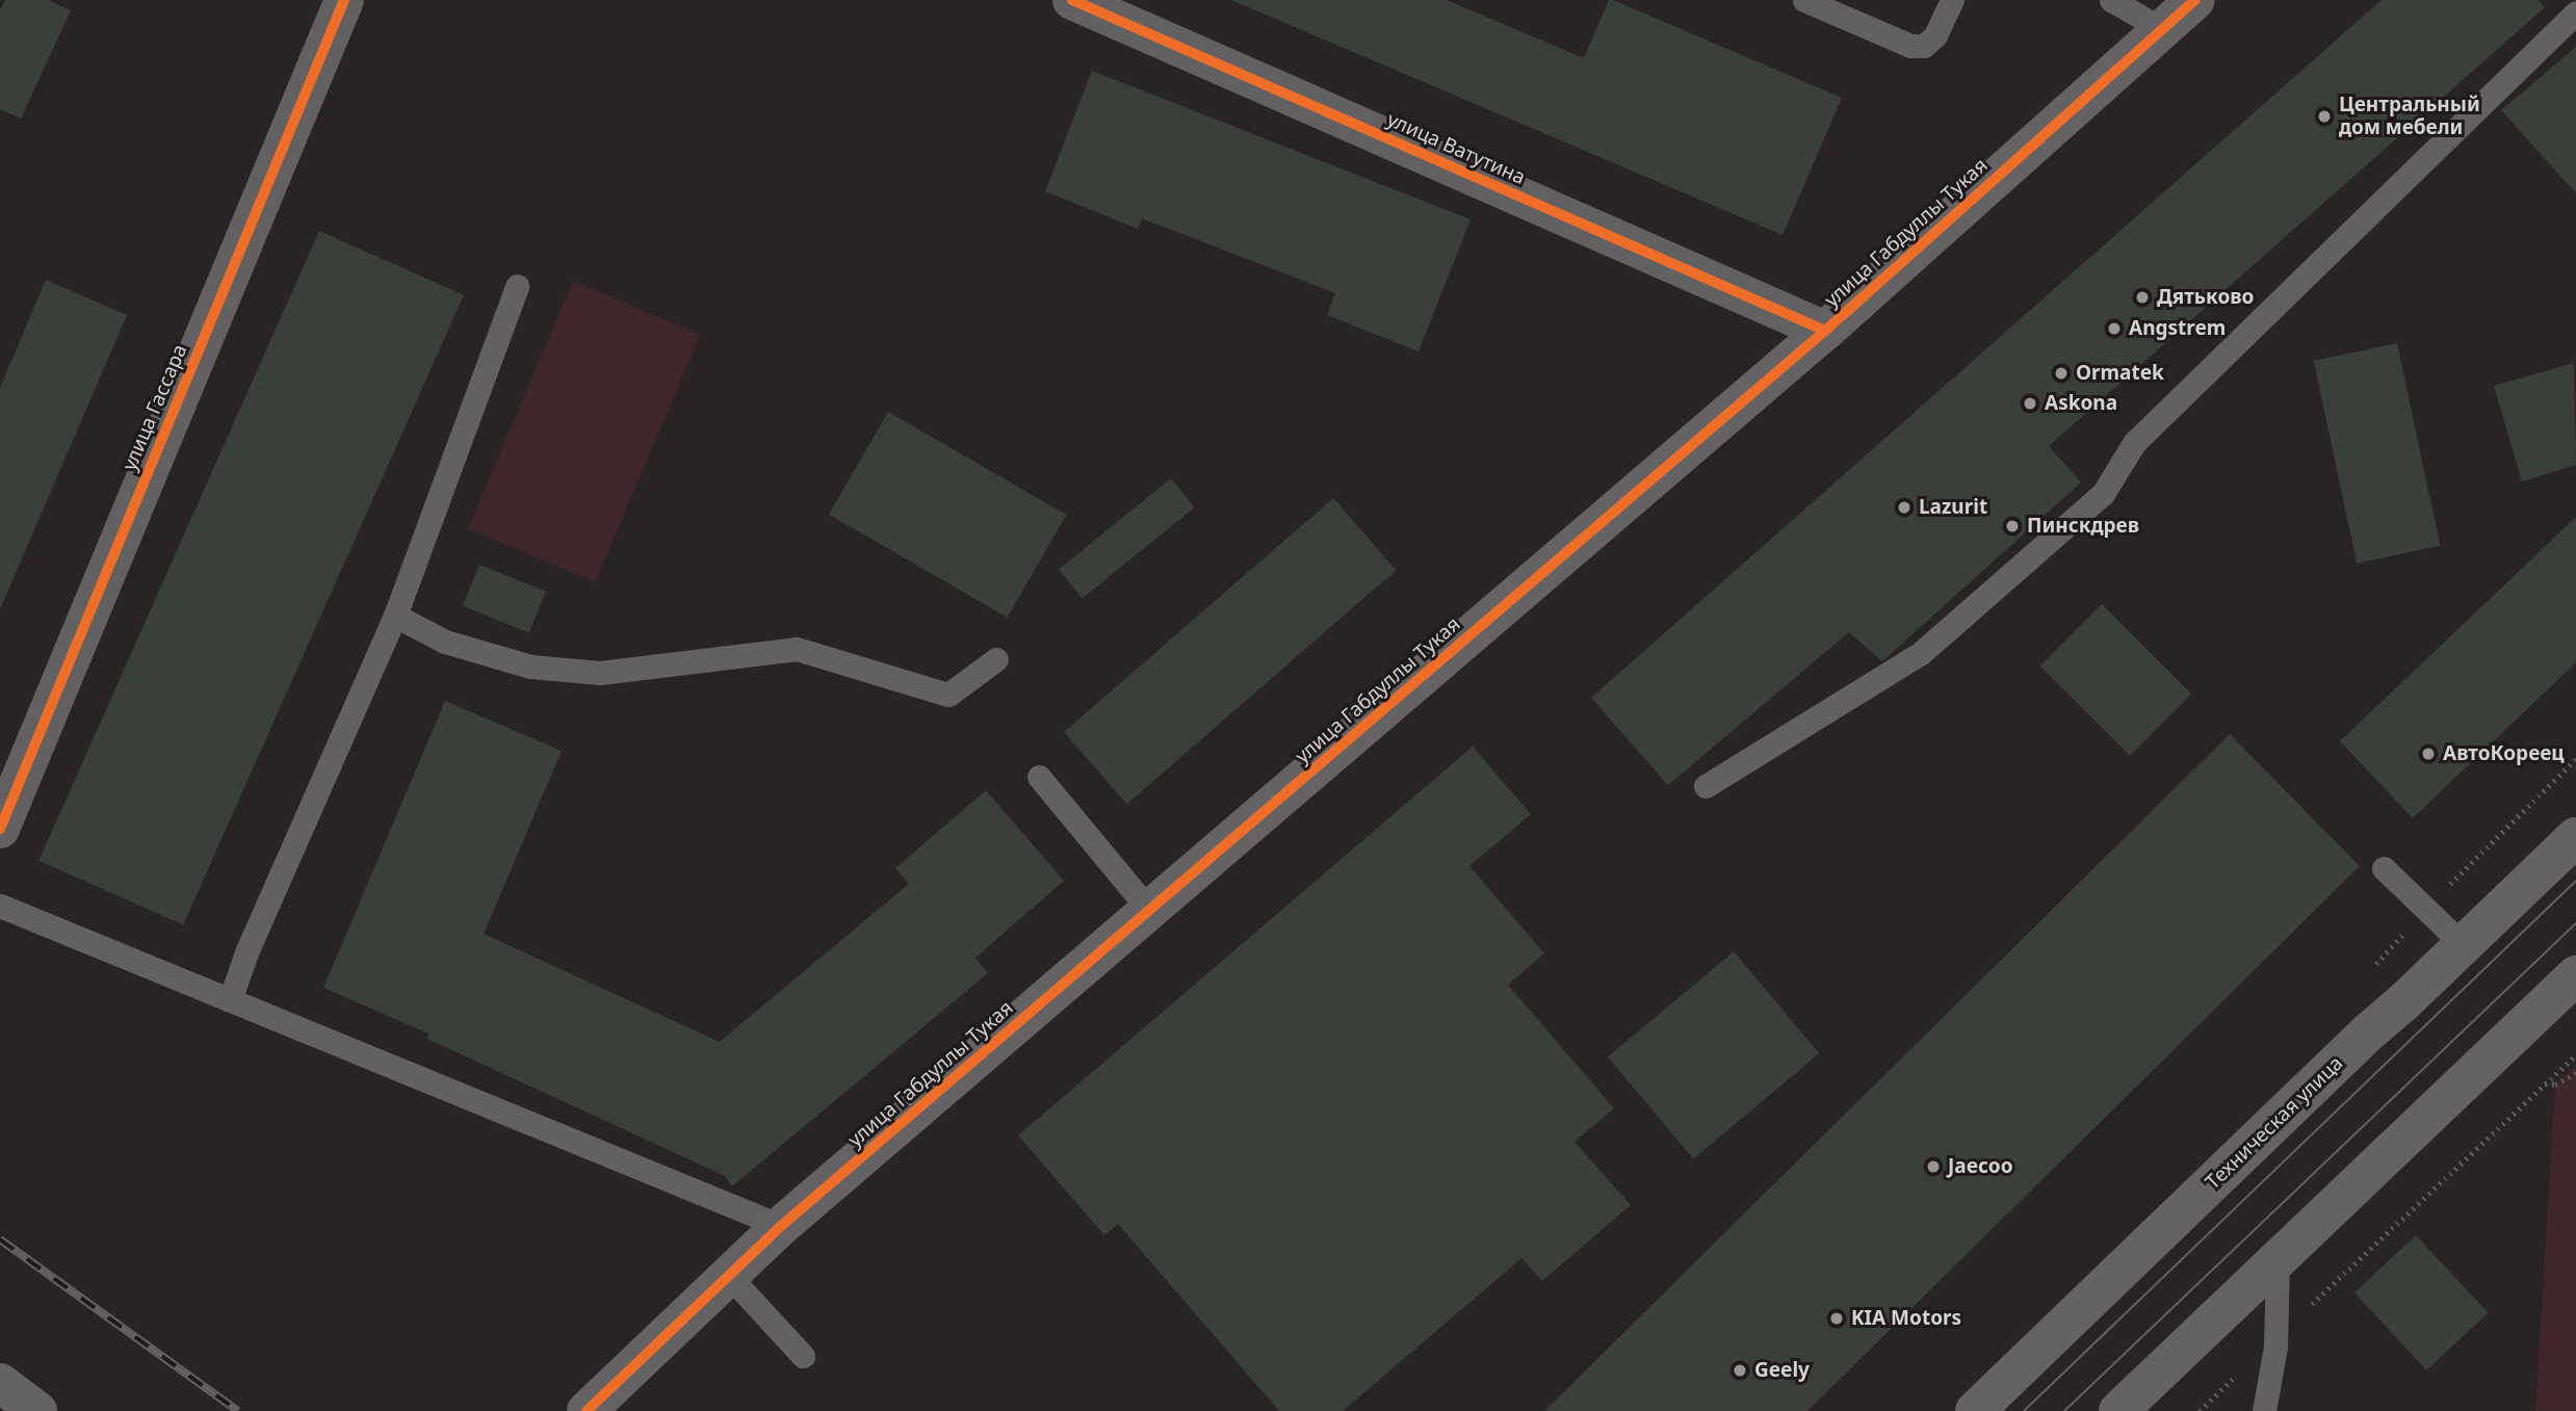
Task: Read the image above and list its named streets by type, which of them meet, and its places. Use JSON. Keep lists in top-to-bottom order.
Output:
{
  "streets": {
    "street": [
      "улица Ватутина",
      "улица Габдуллы Тукая",
      "улица Гассара",
      "Техническая улица"
    ]
  },
  "crossings": [
    ["улица Ватутина", "улица Габдуллы Тукая"]
  ],
  "places": [
    "Центральный дом мебели",
    "Дятьково",
    "Angstrem",
    "Ormatek",
    "Askona",
    "Lazurit",
    "Пинскдрев",
    "АвтоКореец",
    "Jaecoo",
    "KIA Motors",
    "Geely"
  ]
}
